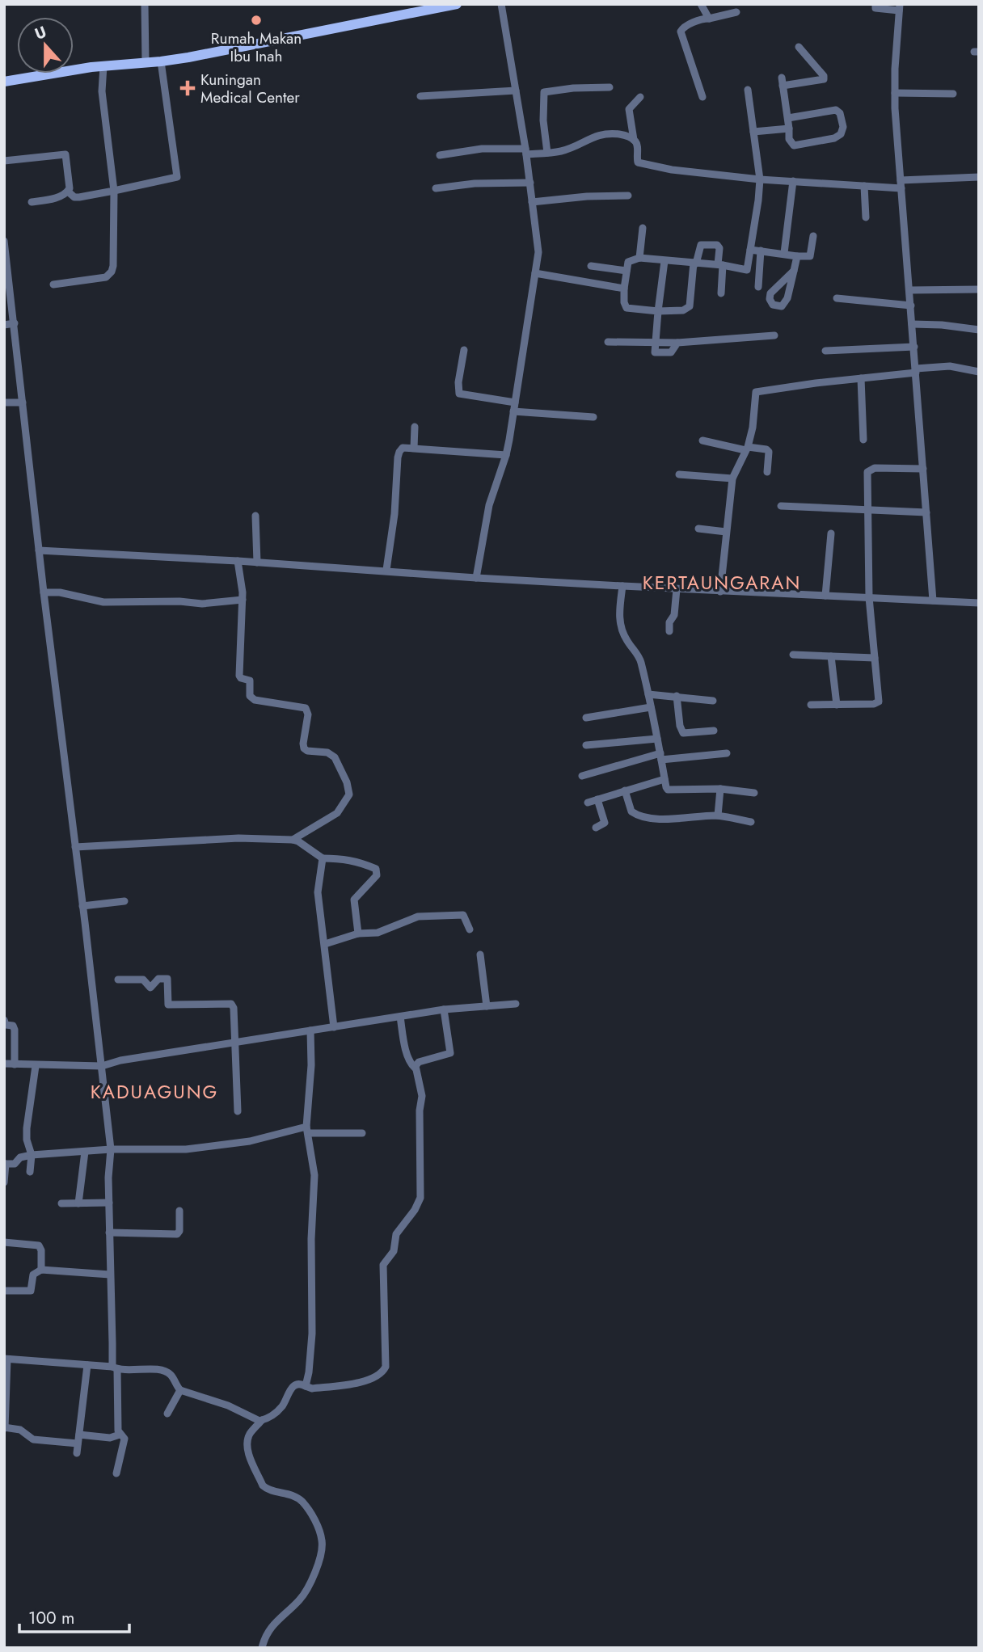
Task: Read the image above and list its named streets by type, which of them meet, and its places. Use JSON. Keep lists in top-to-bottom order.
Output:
{
  "districts": ["KERTAUNGARAN", "KADUAGUNG"],
  "places": {
    "other": ["Rumah Makan Ibu Inah"],
    "health": ["Kuningan Medical Center"]
  },
  "scale_bar": "100 m",
  "north": "top"
}
